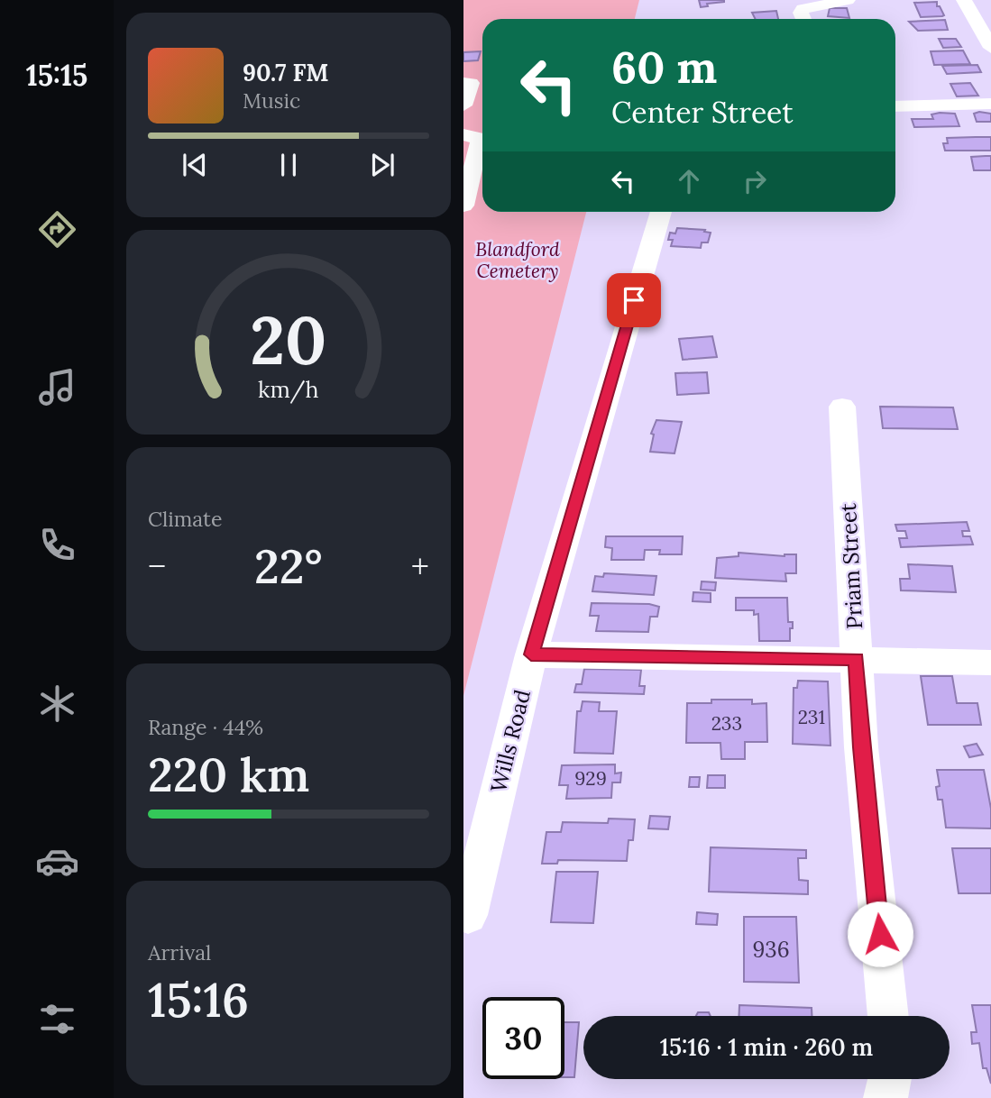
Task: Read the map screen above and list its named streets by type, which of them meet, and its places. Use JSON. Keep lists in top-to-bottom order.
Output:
{
  "streets": {
    "street": ["Priam Street", "Wills Road"]
  },
  "parks": ["Blandford Cemetery"],
  "house_numbers": [
    "231",
    "233",
    "929",
    "936"
  ],
  "page": {
    "tabs": "15:15",
    "turn": ["60 m", "Center Street"],
    "song": ["90.7 FM", "Music"],
    "tile": [
      "Climate",
      ["Range · 44%", "220 km"],
      ["Arrival", "15:16"]
    ],
    "heat": ["−", "22°", "+"],
    "limit": "30",
    "trip": "15:16 · 1 min · 260 m",
    "gauge": ["20", "km/h"]
  }
}
